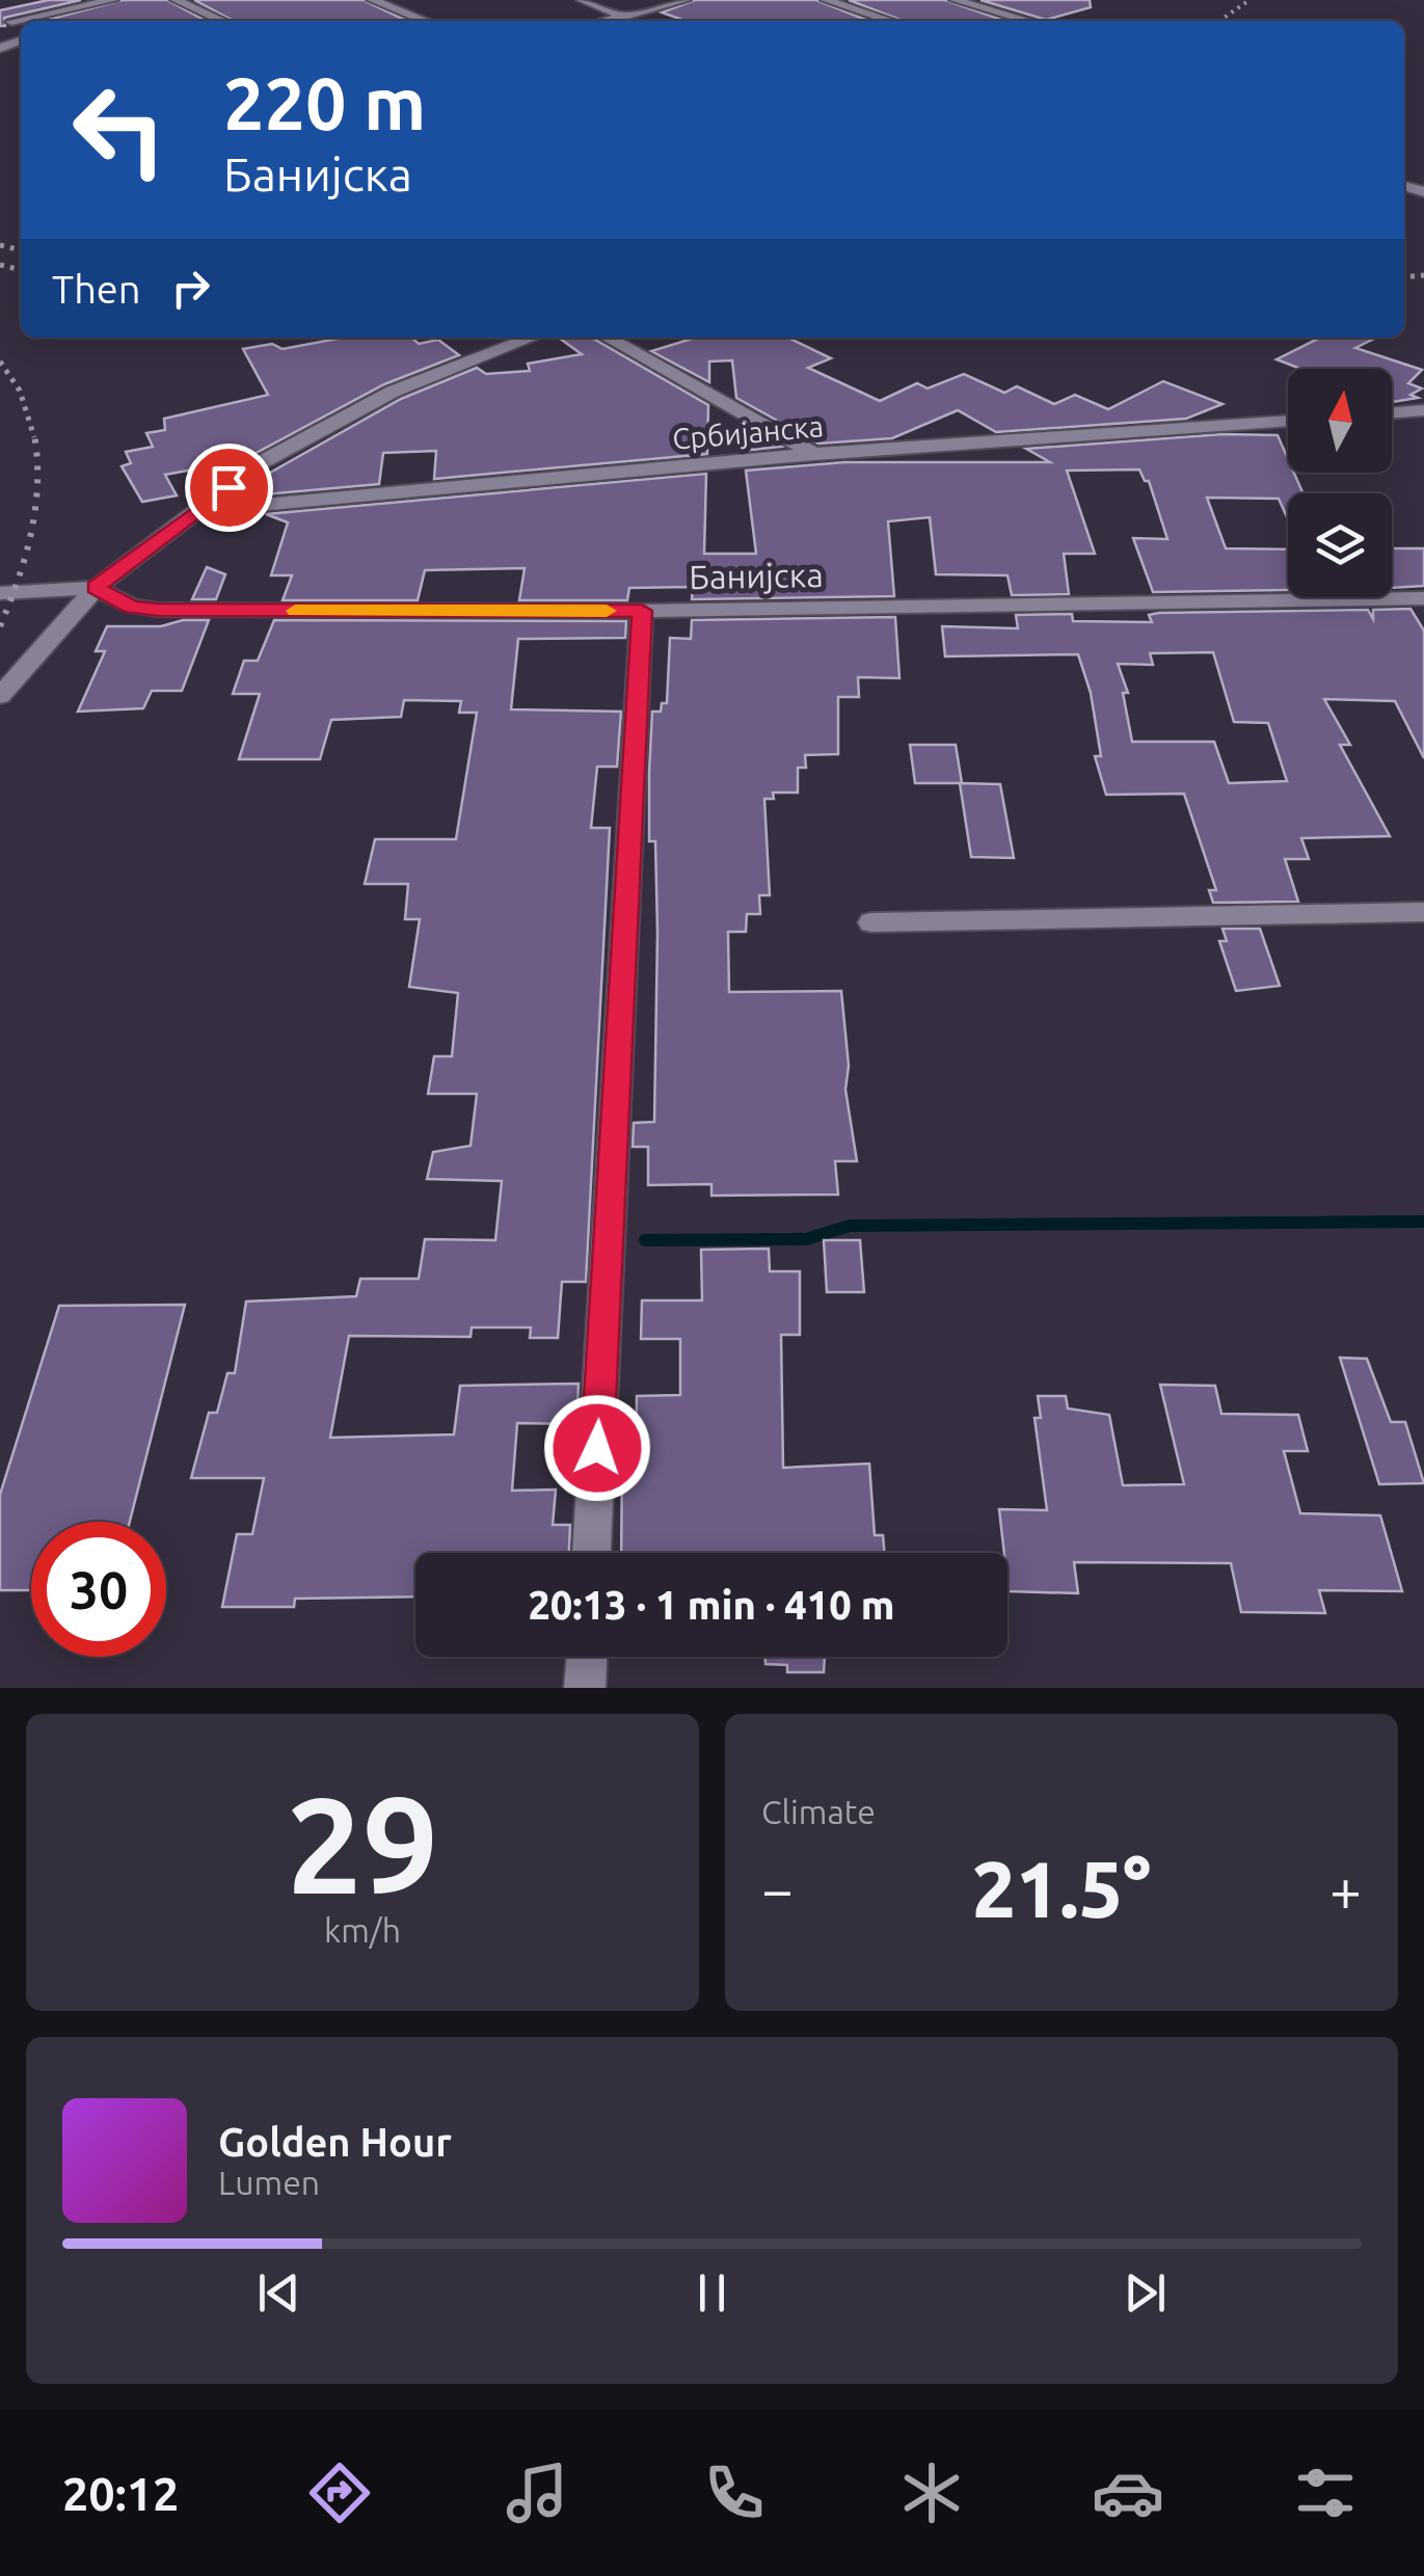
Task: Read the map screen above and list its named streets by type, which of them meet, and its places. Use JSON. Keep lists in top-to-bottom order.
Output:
{
  "streets": {
    "street": ["Србијанска", "Банијска"]
  },
  "north": "top",
  "page": {
    "turn": ["220 m", "Банијска"],
    "then": "Then",
    "limit": "30",
    "trip": "20:13 · 1 min · 410 m",
    "tile": [
      ["29", "km/h"],
      "Climate"
    ],
    "heat": ["−", "21.5°", "+"],
    "song": ["Golden Hour", "Lumen"],
    "tabs": "20:12"
  }
}
